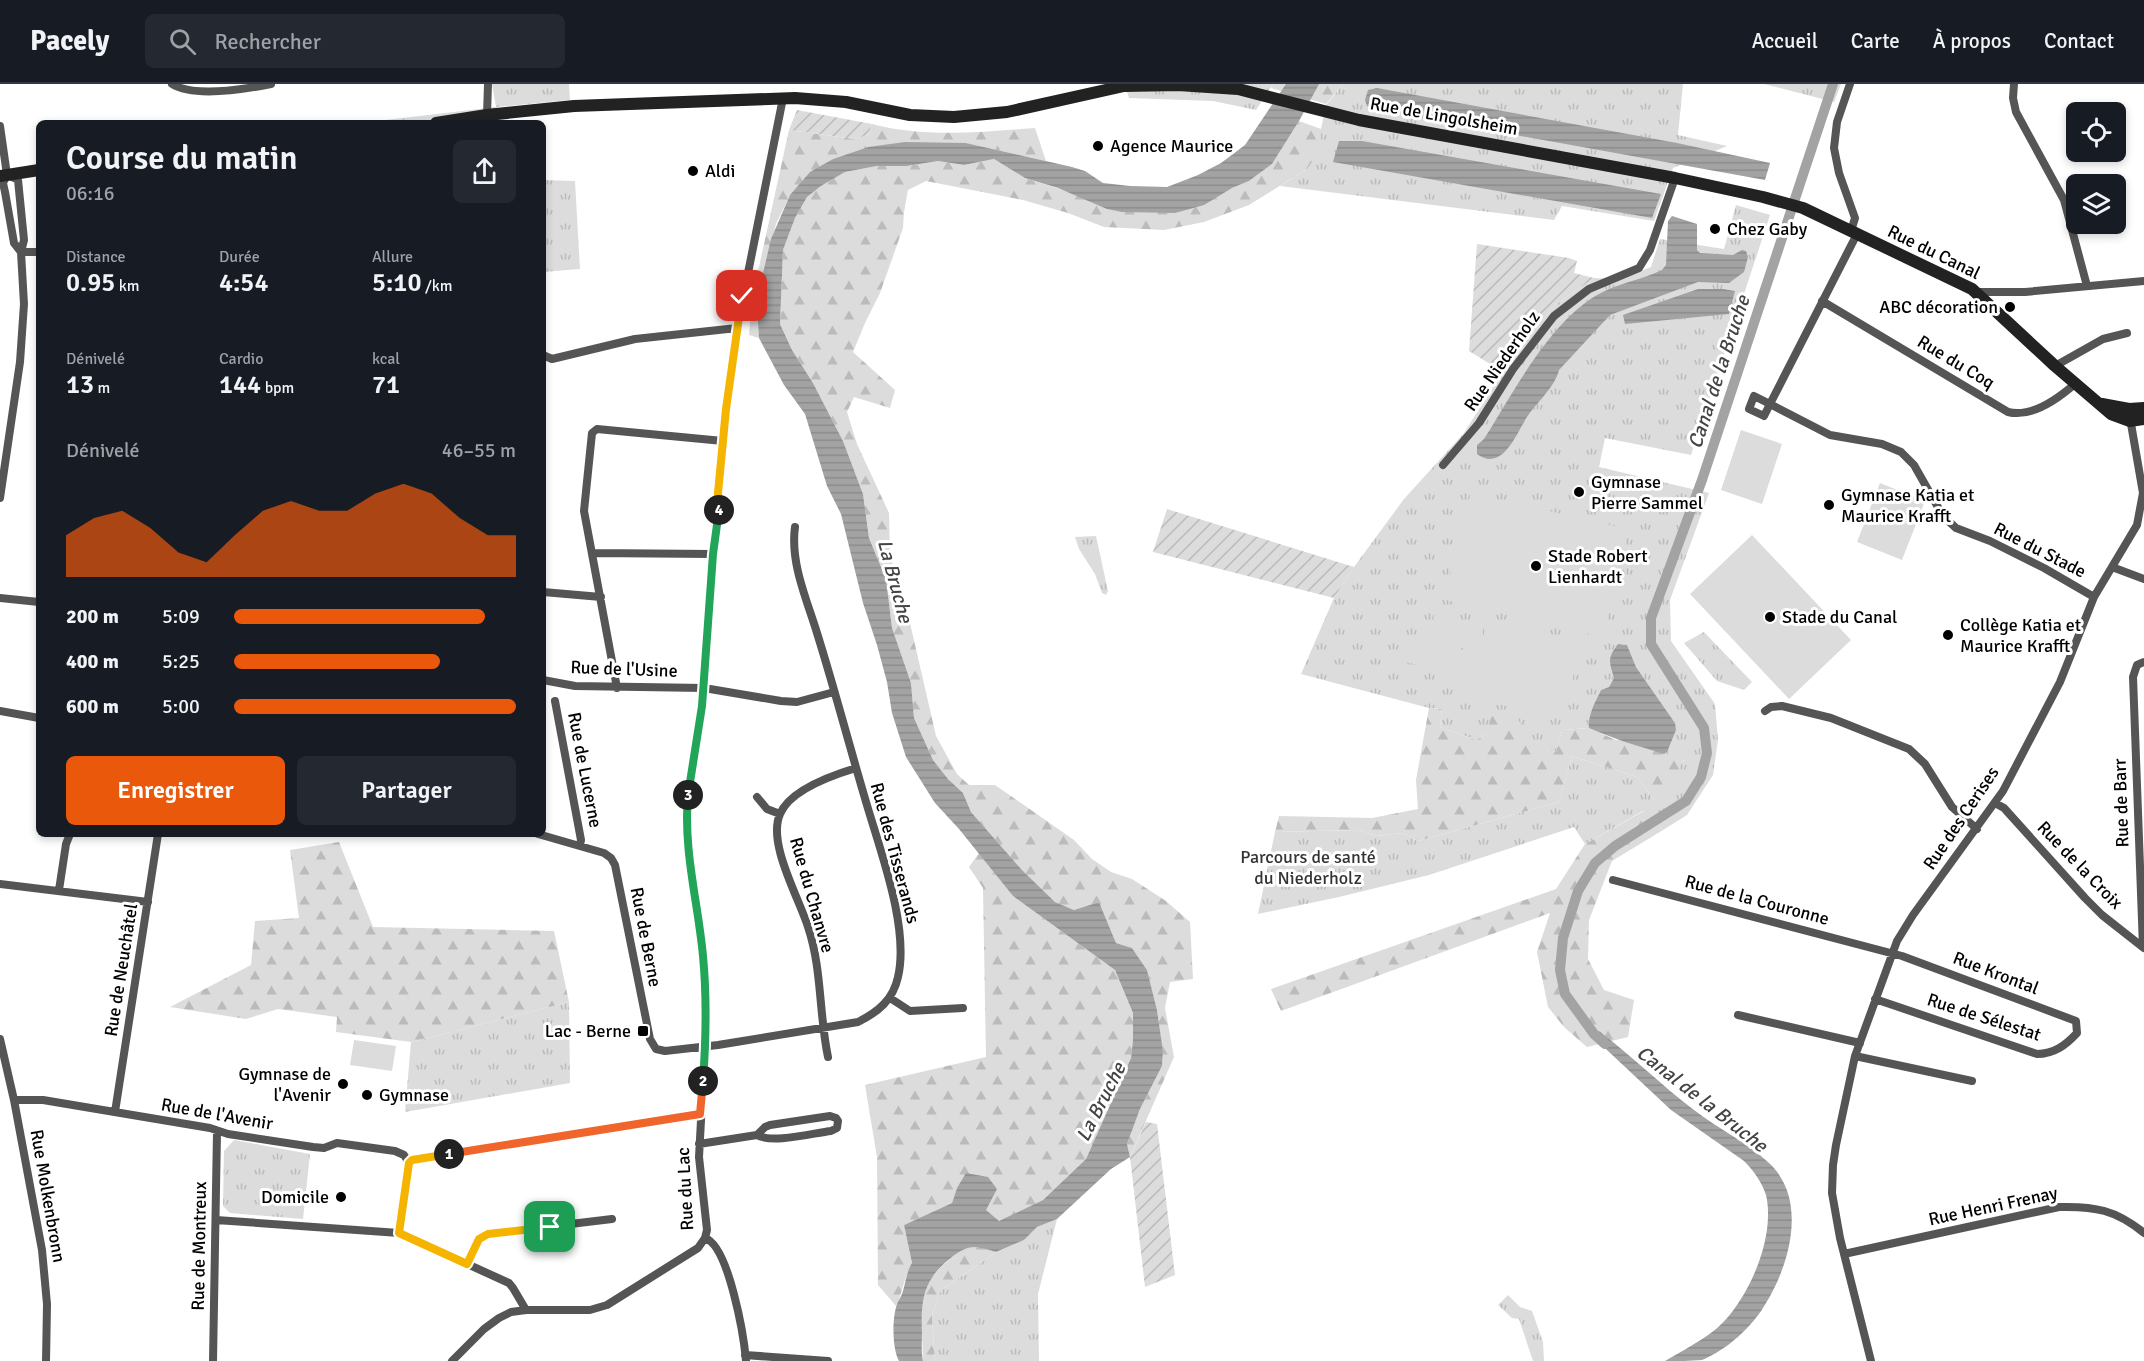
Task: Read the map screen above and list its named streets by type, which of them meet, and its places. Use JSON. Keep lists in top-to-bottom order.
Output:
{
  "streets": {
    "main road": ["Rue de Lingolsheim", "Rue du Canal"],
    "street": [
      "Rue Niederholz",
      "Rue du Coq",
      "Rue du Stade",
      "Rue de l'Usine",
      "Rue de Lucerne",
      "Rue de Barr",
      "Rue des Cerises",
      "Rue des Tisserands",
      "Rue de la Croix",
      "Rue du Chanvre",
      "Rue de la Couronne",
      "Rue de Berne",
      "Rue de Neuchâtel",
      "Rue Krontal",
      "Rue de Sélestat",
      "Rue de l'Avenir",
      "Rue du Lac",
      "Rue Molkenbronn",
      "Rue Henri Frenay",
      "Rue de Montreux"
    ]
  },
  "crossings": [
    ["Rue de Lingolsheim", "Rue du Canal"],
    ["Rue de Lingolsheim", "Rue Niederholz"],
    ["Rue de Lingolsheim", "Rue du Lac"],
    ["Rue du Canal", "Rue du Coq"],
    ["Rue du Canal", "Rue des Cerises"],
    ["Rue du Coq", "Rue du Stade"],
    ["Rue du Stade", "Rue des Cerises"],
    ["Rue de l'Usine", "Rue des Tisserands"],
    ["Rue de l'Usine", "Rue du Lac"],
    ["Rue de Lucerne", "Rue de Berne"],
    ["Rue de Barr", "Rue de la Croix"],
    ["Rue des Cerises", "Rue de la Croix"],
    ["Rue des Cerises", "Rue de la Couronne"],
    ["Rue des Cerises", "Rue Krontal"],
    ["Rue des Cerises", "Rue de Sélestat"],
    ["Rue des Cerises", "Rue Henri Frenay"],
    ["Rue de la Couronne", "Rue Krontal"],
    ["Rue de Berne", "Rue du Lac"],
    ["Rue de Neuchâtel", "Rue de l'Avenir"],
    ["Rue Krontal", "Rue de Sélestat"],
    ["Rue de l'Avenir", "Rue Molkenbronn"],
    ["Rue de l'Avenir", "Rue de Montreux"]
  ],
  "water": ["Canal de la Bruche", "La Bruche"],
  "parks": ["Parcours de santé du Niederholz"],
  "places": {
    "other": [
      "Agence Maurice",
      "Aldi",
      "Chez Gaby",
      "ABC décoration",
      "Gymnase Pierre Sammel",
      "Gymnase Katia et Maurice Krafft",
      "Stade Robert Lienhardt",
      "Stade du Canal",
      "Collège Katia et Maurice Krafft",
      "Gymnase de l'Avenir",
      "Gymnase",
      "Domicile"
    ],
    "transit": ["Lac - Berne"]
  },
  "page": {
    "header": "Pacely",
    "search": "Rechercher",
    "nav": [
      "Accueil",
      "Carte",
      "À propos",
      "Contact"
    ],
    "heading": ["Course du matin", "06:16"],
    "stats": [
      ["Distance", "0.95 km"],
      ["Durée", "4:54"],
      ["Allure", "5:10 /km"],
      ["Dénivelé", "13 m"],
      ["Cardio", "144 bpm"],
      ["kcal", "71"]
    ],
    "chart": ["Dénivelé", "46–55 m"],
    "pins": [
      "4",
      "3",
      "2",
      "1"
    ],
    "list": [
      {
        "name": "200 m",
        "note": "5:09"
      },
      {
        "name": "400 m",
        "note": "5:25"
      },
      {
        "name": "600 m",
        "note": "5:00"
      }
    ],
    "buttons": ["Enregistrer", "Partager"]
  }
}
